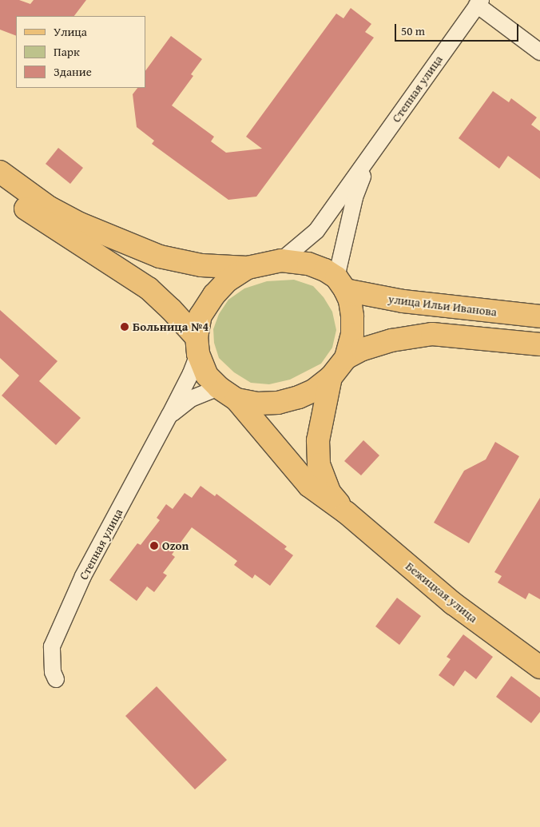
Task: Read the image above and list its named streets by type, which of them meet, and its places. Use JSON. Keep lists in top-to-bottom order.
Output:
{
  "streets": {
    "main road": ["улица Ильи Иванова", "Бежицкая улица"],
    "street": ["Степная улица"]
  },
  "places": ["Больница №4", "Ozon"],
  "legend": ["Улица", "Парк", "Здание"],
  "scale_bar": "50 m"
}
